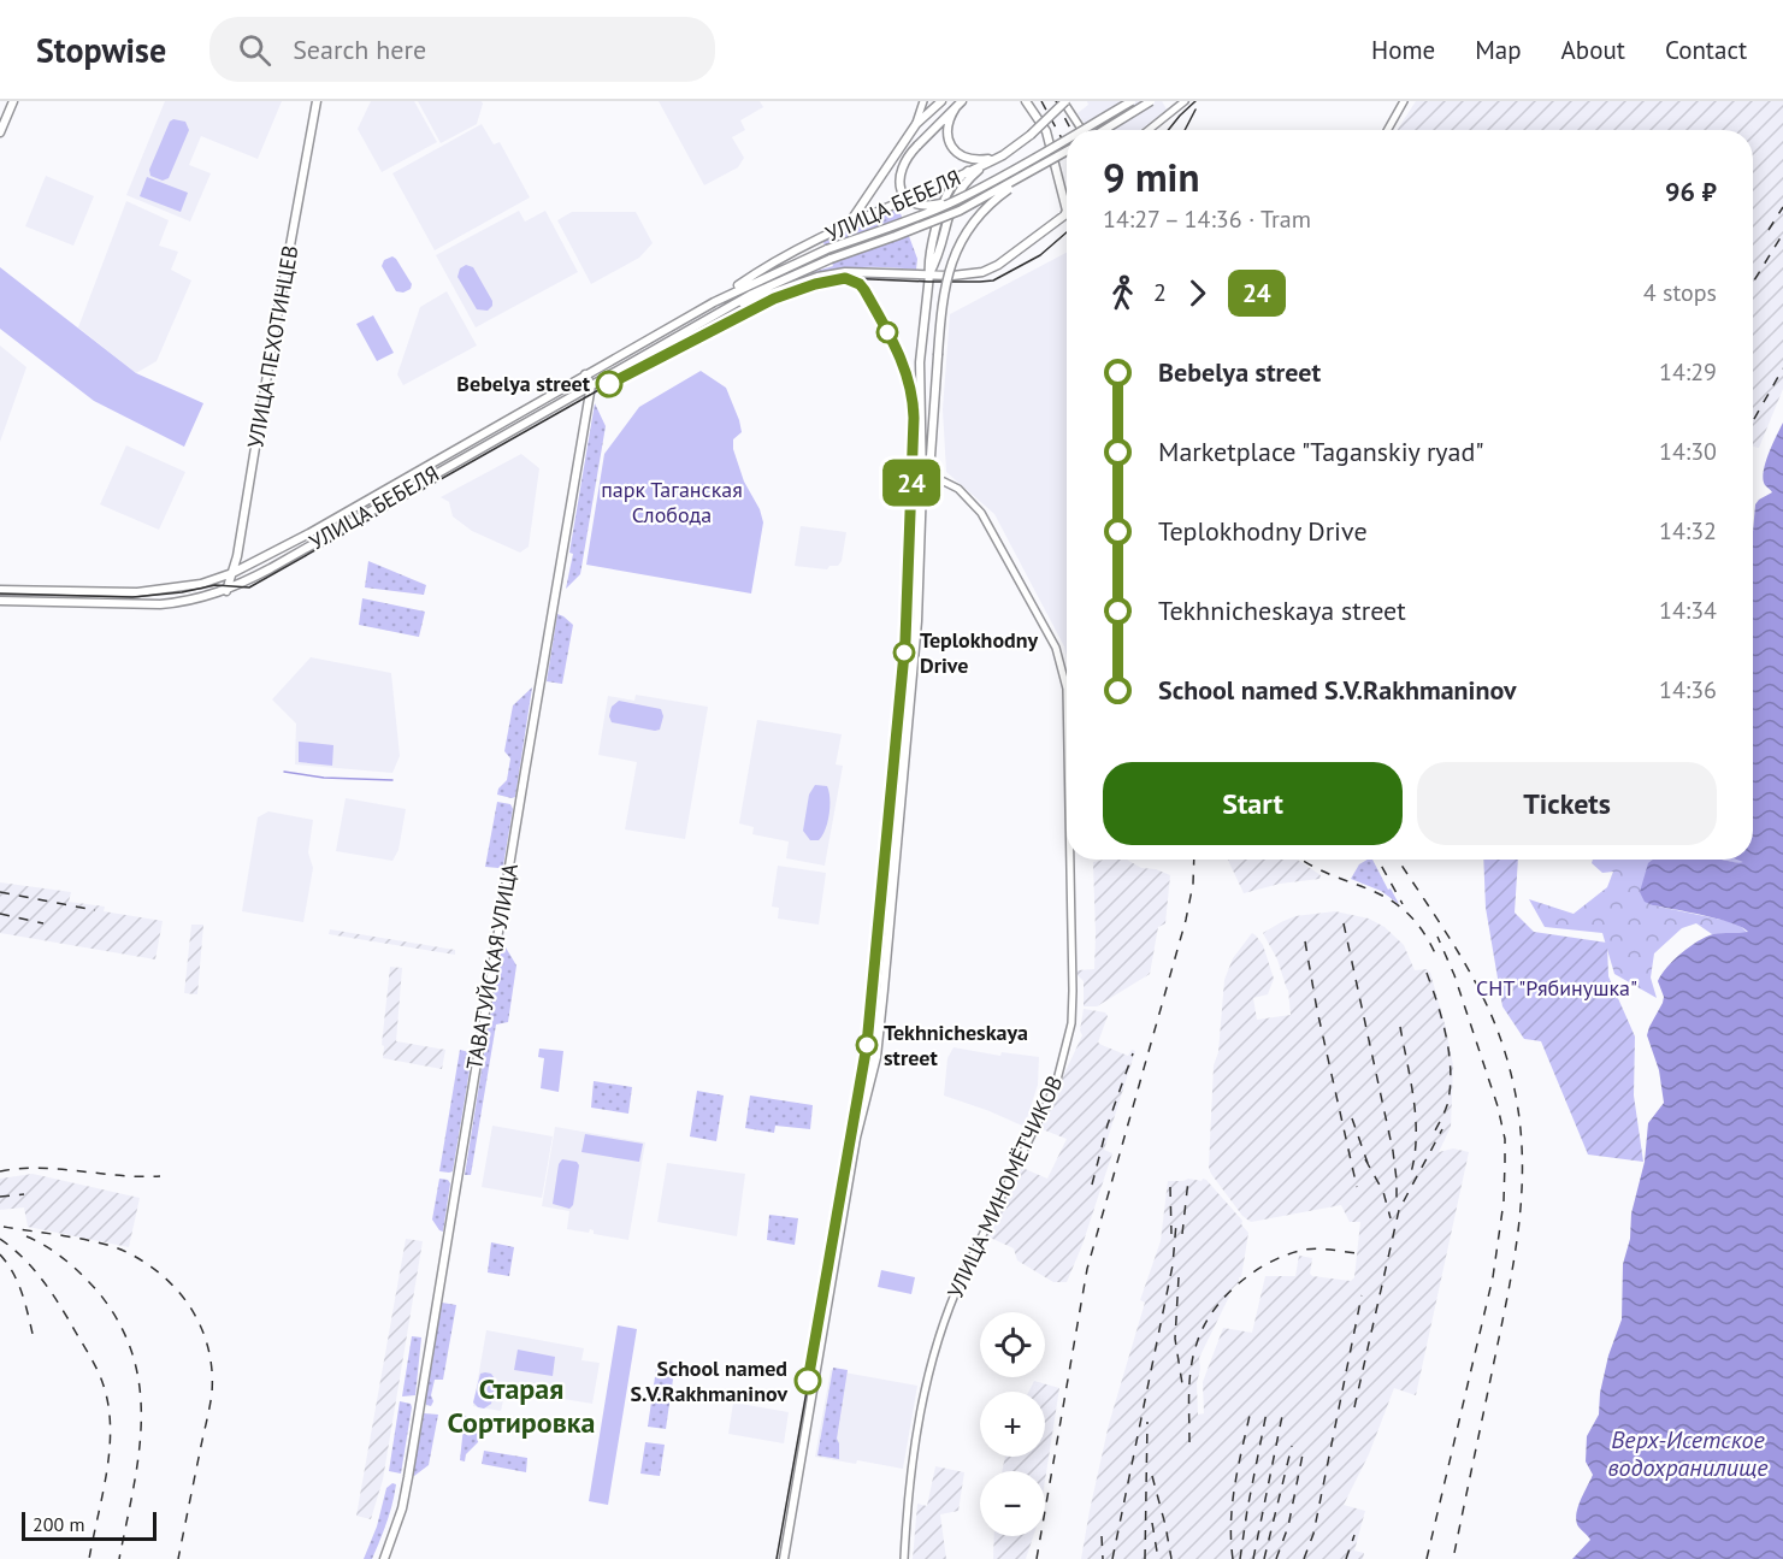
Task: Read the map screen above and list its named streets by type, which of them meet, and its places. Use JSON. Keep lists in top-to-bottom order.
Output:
{
  "streets": {
    "main road": ["УЛИЦА БЕБЕЛЯ", "УЛИЦА ПЕХОТИНЦЕВ", "ТАВАТУЙСКАЯ УЛИЦА"],
    "street": ["УЛИЦА МИНОМЁТЧИКОВ"]
  },
  "crossings": [
    ["УЛИЦА БЕБЕЛЯ", "УЛИЦА ПЕХОТИНЦЕВ"],
    ["УЛИЦА БЕБЕЛЯ", "ТАВАТУЙСКАЯ УЛИЦА"]
  ],
  "districts": ["Старая Сортировка"],
  "water": ["Верх-Исетское водохранилище"],
  "parks": ["парк Таганская Слобода", "СНТ \"Рябинушка\""],
  "places": [
    "Bebelya street",
    "Teplokhodny Drive",
    "Tekhnicheskaya street",
    "School named S.V.Rakhmaninov"
  ],
  "lines": ["tram line 24"],
  "scale_bar": "200 m",
  "page": {
    "header": "Stopwise",
    "search": "Search here",
    "nav": [
      "Home",
      "Map",
      "About",
      "Contact"
    ],
    "on_map": "24",
    "heading": ["9 min", "14:27 – 14:36 · Tram", "96 ₽"],
    "legs": ["2", "24", "4 stops"],
    "list": [
      {
        "name": "Bebelya street",
        "value": "14:29"
      },
      {
        "name": "Marketplace \"Taganskiy ryad\"",
        "value": "14:30"
      },
      {
        "name": "Teplokhodny Drive",
        "value": "14:32"
      },
      {
        "name": "Tekhnicheskaya street",
        "value": "14:34"
      },
      {
        "name": "School named S.V.Rakhmaninov",
        "value": "14:36"
      }
    ],
    "buttons": ["Start", "Tickets"],
    "map_buttons": ["+", "−"],
    "scale": "200 m"
  }
}
